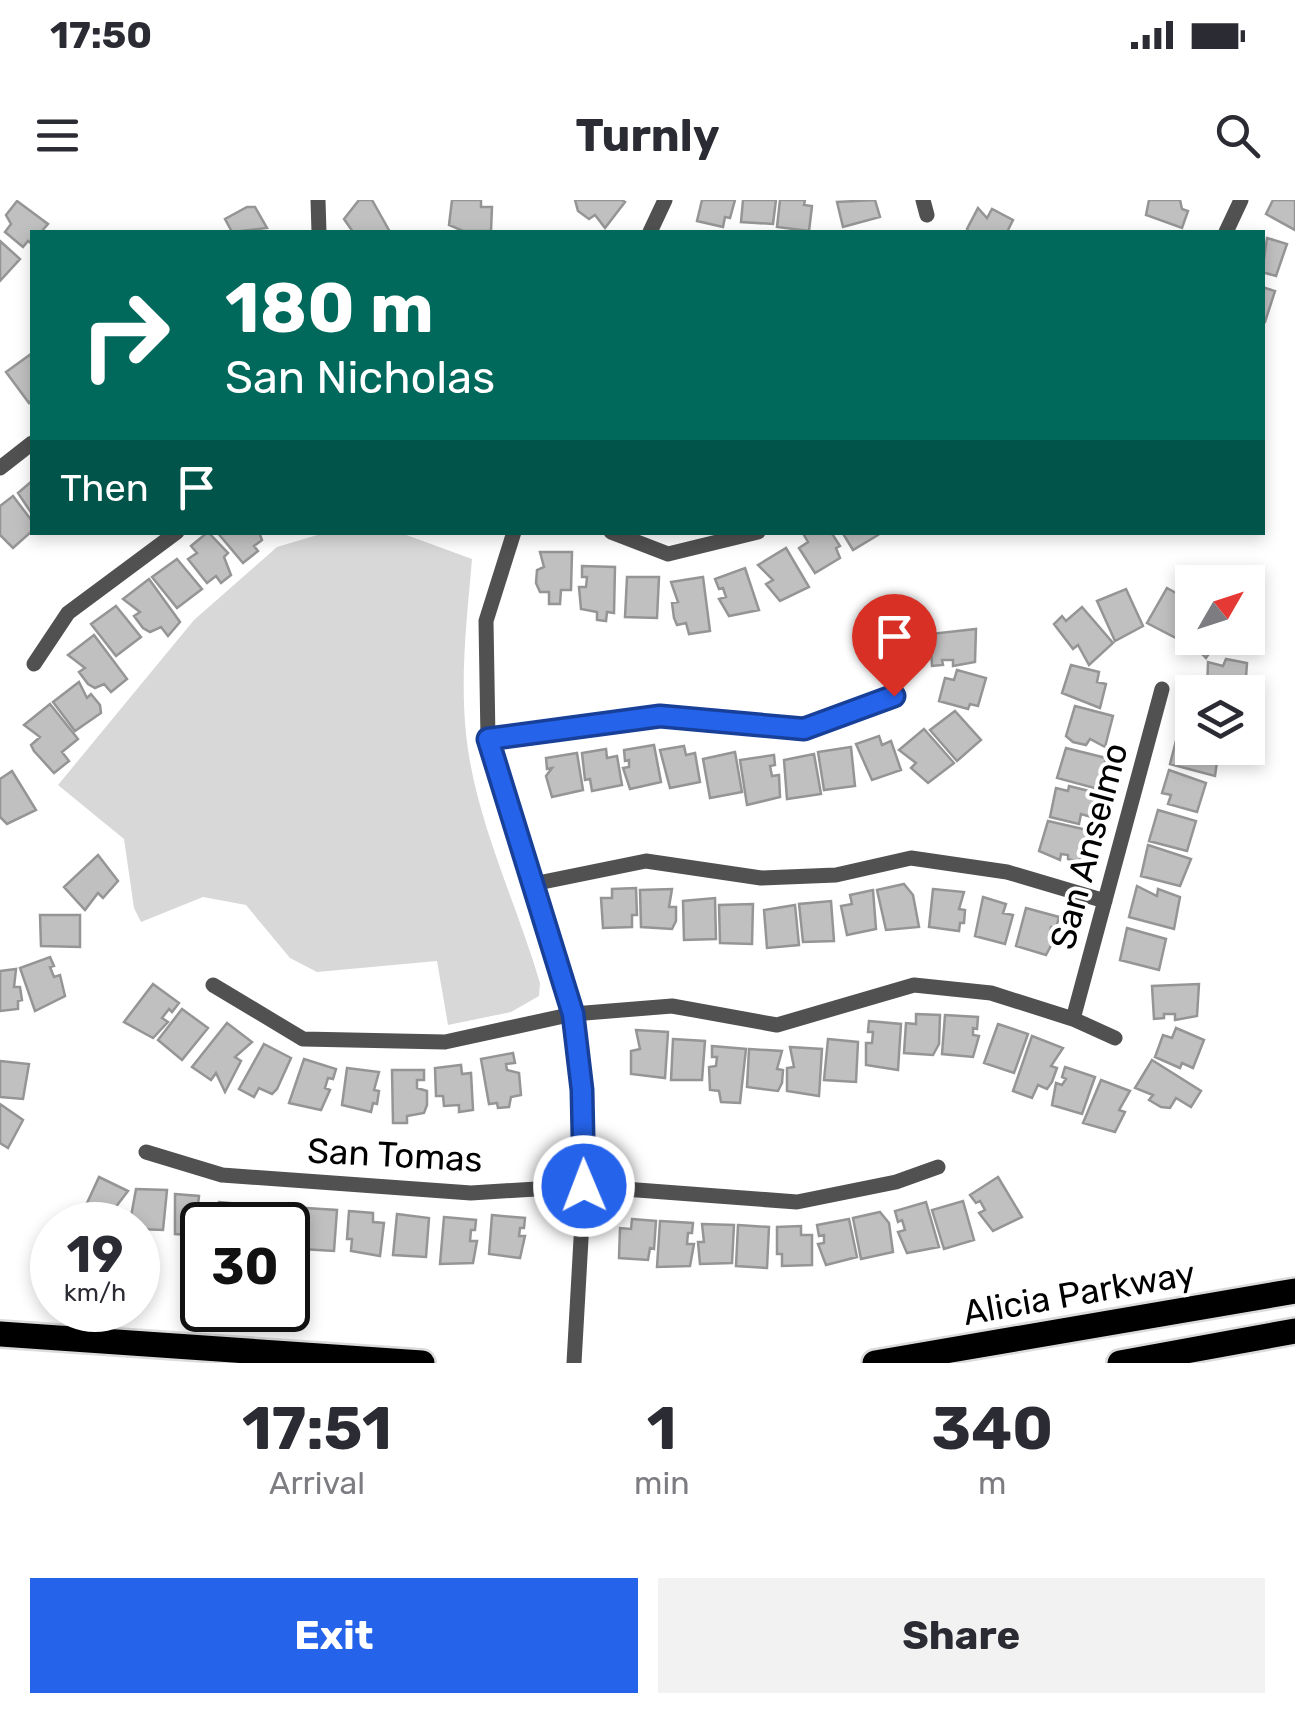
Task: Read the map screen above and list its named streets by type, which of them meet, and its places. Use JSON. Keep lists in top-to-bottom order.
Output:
{
  "streets": {
    "main road": ["Alicia Parkway"],
    "street": ["San Anselmo", "San Tomas"]
  },
  "north": "top right",
  "page": {
    "status": "17:50",
    "header": "Turnly",
    "turn": ["180 m", "San Nicholas"],
    "then": "Then",
    "speed": "19 km/h",
    "limit": "30",
    "eta": [
      "17:51",
      "Arrival",
      "1",
      "min",
      "340",
      "m"
    ],
    "buttons": ["Exit", "Share"]
  }
}
